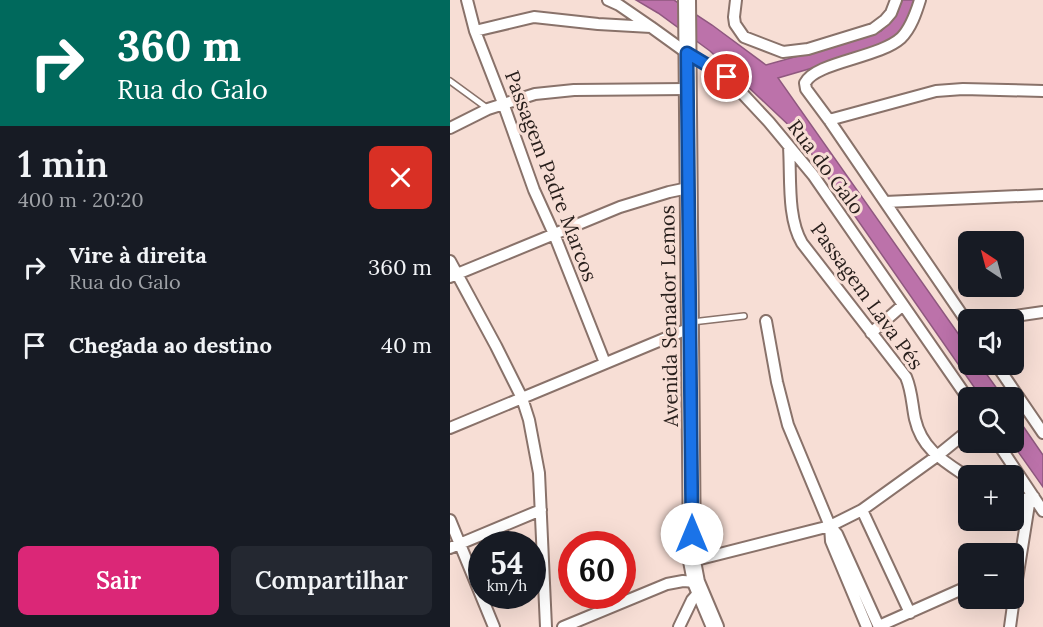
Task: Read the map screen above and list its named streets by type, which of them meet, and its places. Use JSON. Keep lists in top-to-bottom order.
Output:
{
  "streets": {
    "main road": ["Avenida Senador Lemos"],
    "street": ["Rua do Galo", "Passagem Padre Marcos", "Passagem Lava Pés"]
  },
  "crossings": [
    ["Rua do Galo", "Passagem Lava Pés"],
    ["Rua do Galo", "Avenida Senador Lemos"]
  ],
  "north": "top left",
  "page": {
    "turn": ["360 m", "Rua do Galo"],
    "heading": ["1 min", "400 m · 20:20"],
    "list": [
      {
        "name": "Vire à direita",
        "note": "Rua do Galo",
        "value": "360 m"
      },
      {
        "name": "Chegada ao destino",
        "value": "40 m"
      }
    ],
    "map_buttons": ["+", "−"],
    "speed": "54 km/h",
    "limit": "60",
    "buttons": ["Sair", "Compartilhar"]
  }
}
